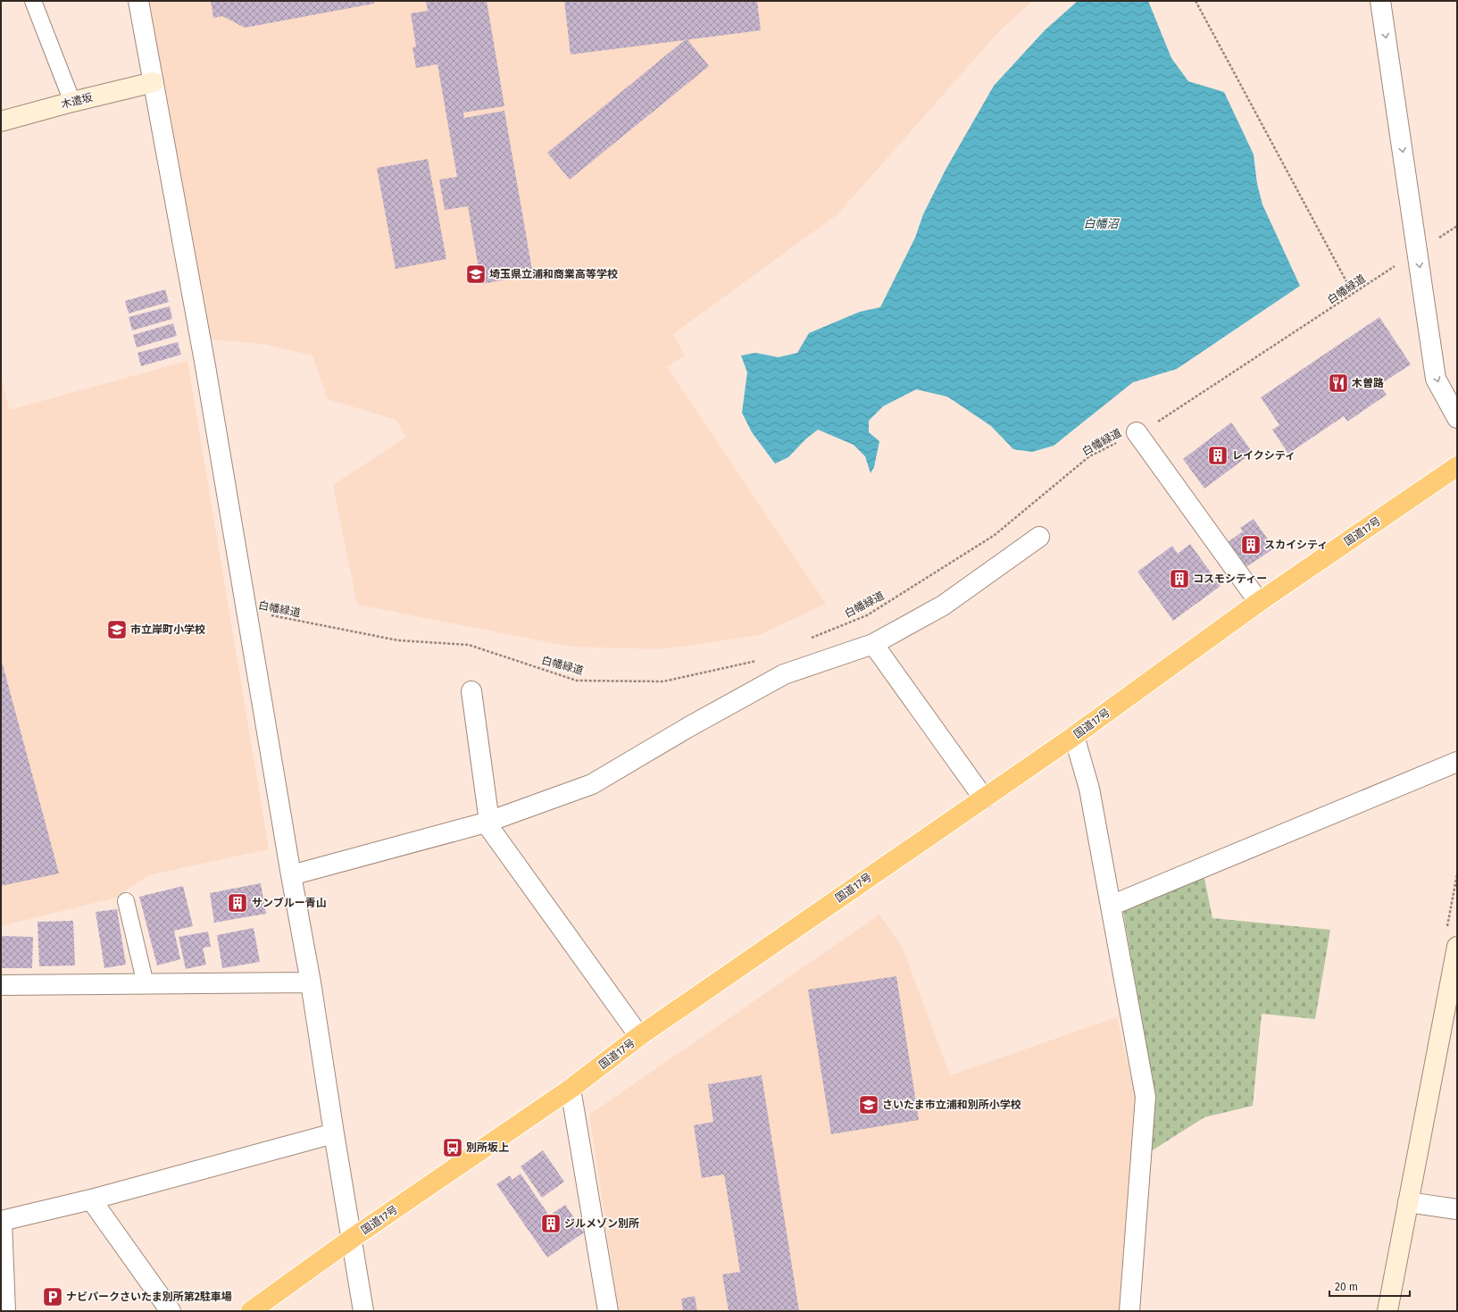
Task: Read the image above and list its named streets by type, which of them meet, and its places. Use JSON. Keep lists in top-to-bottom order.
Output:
{
  "streets": {
    "highway": ["国道17号"],
    "street": ["木遣坂"],
    "path": ["白幡緑道"]
  },
  "water": ["白幡沼"],
  "places": {
    "school or university": ["埼玉県立浦和商業高等学校", "市立岸町小学校", "さいたま市立浦和別所小学校"],
    "restaurant": ["木曽路"],
    "building": [
      "レイクシティ",
      "スカイシティ",
      "コスモシティー",
      "サンブルー青山",
      "ジルメゾン別所"
    ],
    "bus stop": ["別所坂上"],
    "parking": ["ナビパークさいたま別所第2駐車場"]
  },
  "scale_bar": "20 m"
}
